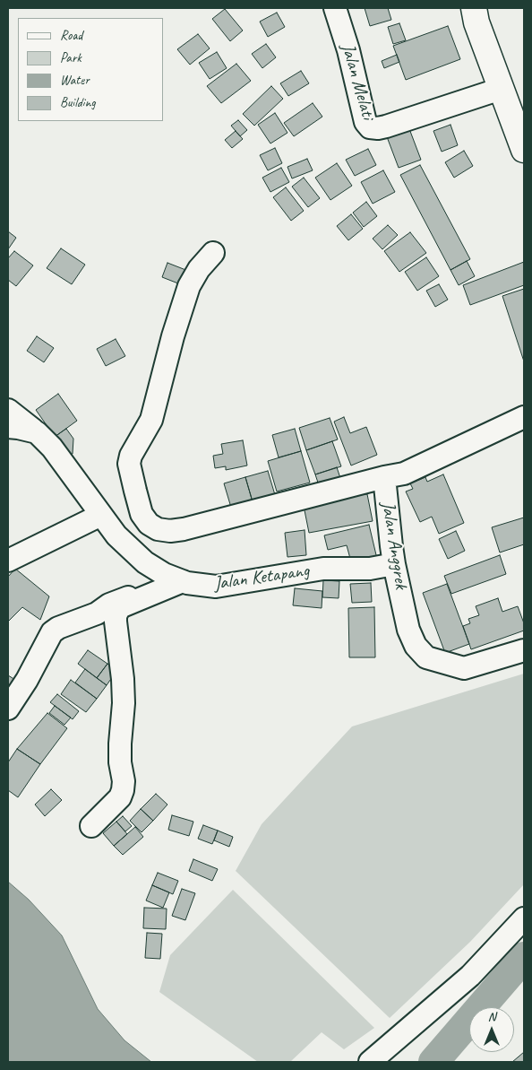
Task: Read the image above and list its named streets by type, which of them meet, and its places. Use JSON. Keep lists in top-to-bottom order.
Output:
{
  "streets": {
    "street": ["Jalan Melati", "Jalan Anggrek", "Jalan Ketapang"]
  },
  "crossings": [
    ["Jalan Anggrek", "Jalan Ketapang"]
  ],
  "legend": [
    "Road",
    "Park",
    "Water",
    "Building"
  ],
  "north": "top"
}
